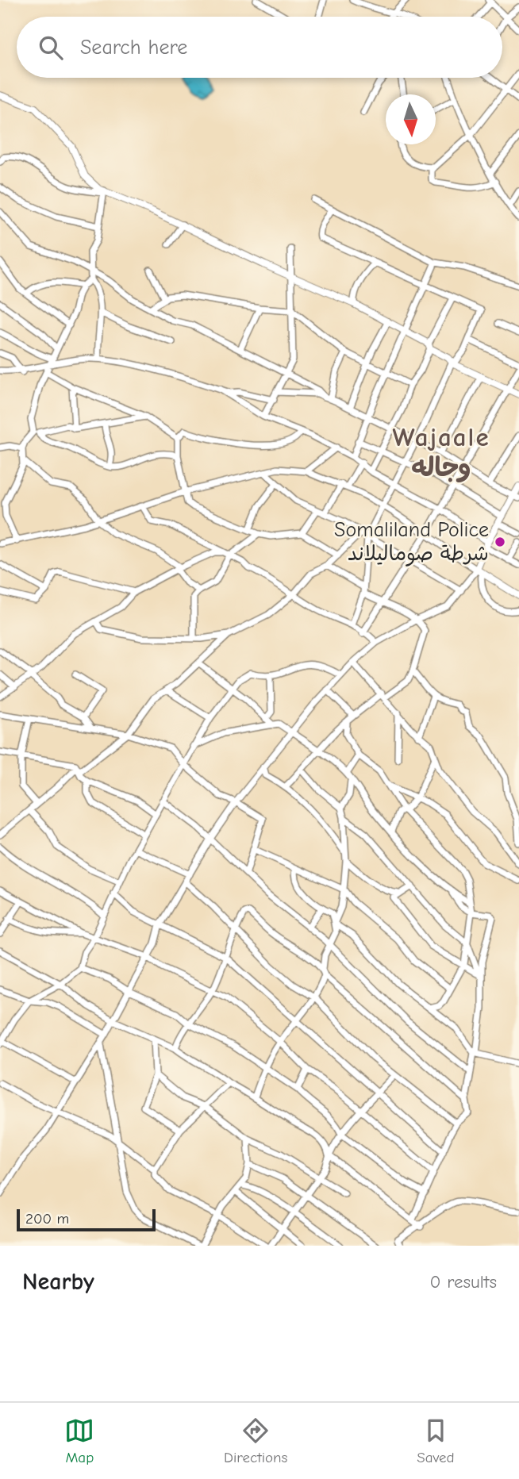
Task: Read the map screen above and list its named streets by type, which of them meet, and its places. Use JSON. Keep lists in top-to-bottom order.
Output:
{
  "districts": ["Wajaale وجاله"],
  "places": ["Somaliland Police شرطة صوماليلاند"],
  "scale_bar": "200 m",
  "north": "bottom",
  "page": {
    "search": "Search here",
    "scale": "200 m",
    "heading": ["Nearby", "0 results"],
    "nav": ["Map", "Directions", "Saved"]
  }
}
